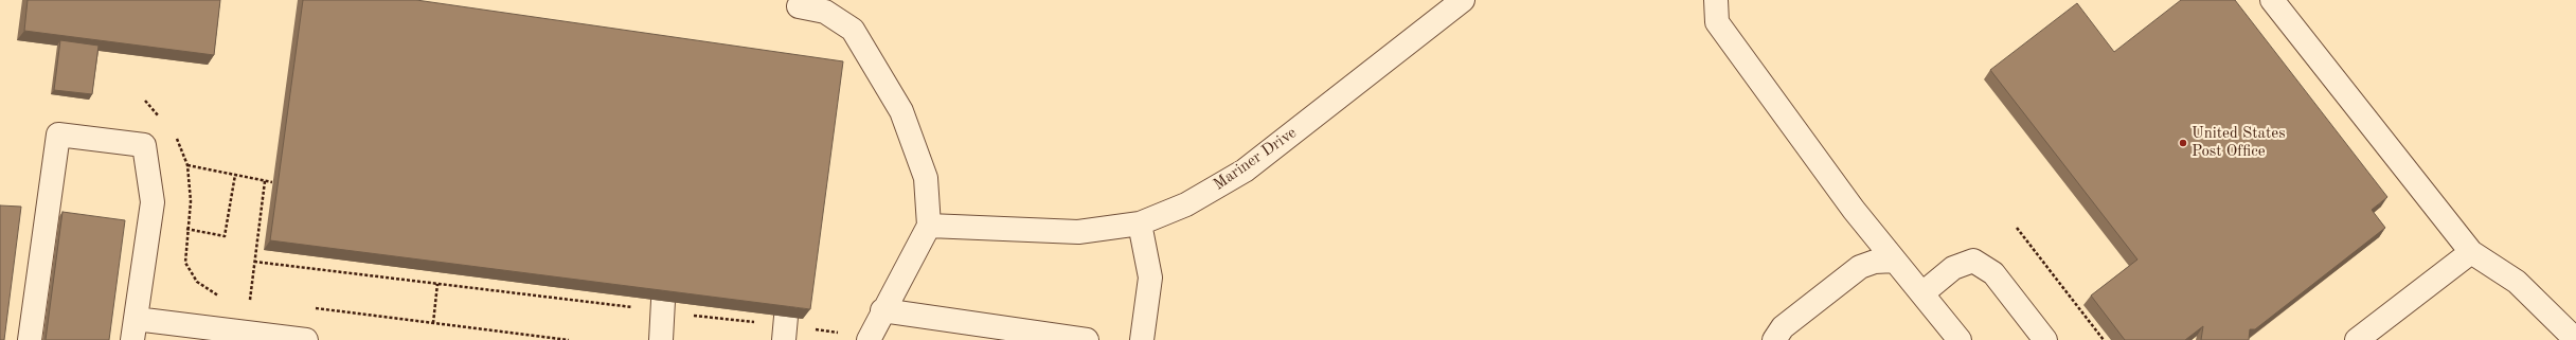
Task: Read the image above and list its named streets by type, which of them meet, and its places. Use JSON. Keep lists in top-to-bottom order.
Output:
{
  "streets": {
    "lane": ["Mariner Drive"]
  },
  "places": ["United States Post Office"]
}
